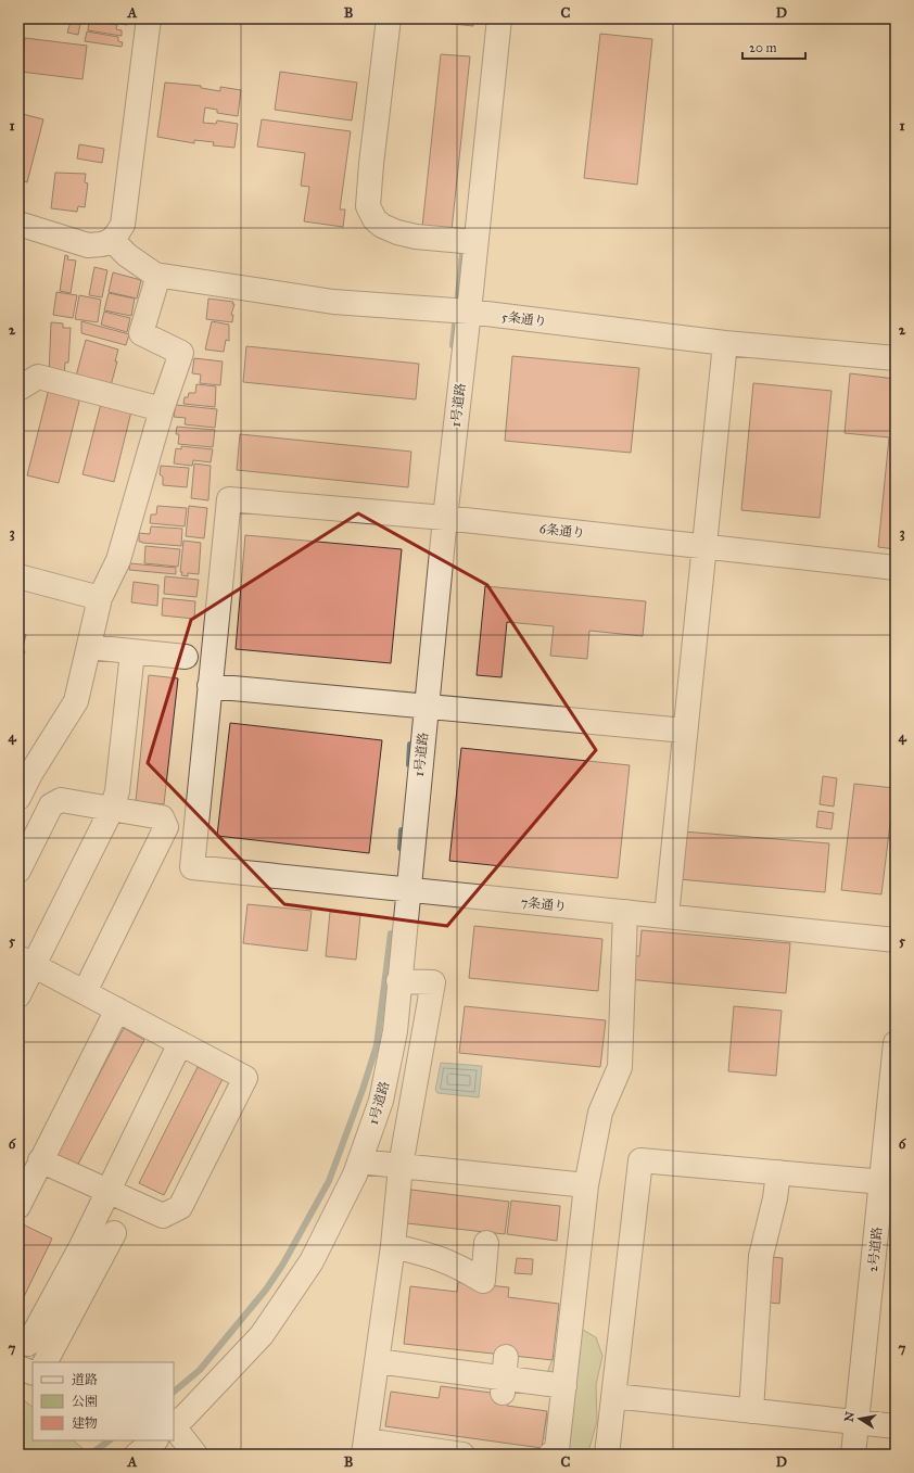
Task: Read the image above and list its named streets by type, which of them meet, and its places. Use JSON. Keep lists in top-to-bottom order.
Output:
{
  "streets": {
    "street": [
      "5条通り",
      "1号道路",
      "6条通り",
      "7条通り",
      "2号道路"
    ]
  },
  "crossings": [
    ["5条通り", "1号道路"],
    ["1号道路", "6条通り"],
    ["1号道路", "7条通り"],
    ["6条通り", "7条通り"]
  ],
  "legend": ["道路", "公園", "建物"],
  "scale_bar": "20 m",
  "north": "left",
  "grid": {
    "columns": [
      "A",
      "B",
      "C",
      "D"
    ],
    "rows": [
      "1",
      "2",
      "3",
      "4",
      "5",
      "6",
      "7"
    ]
  }
}
